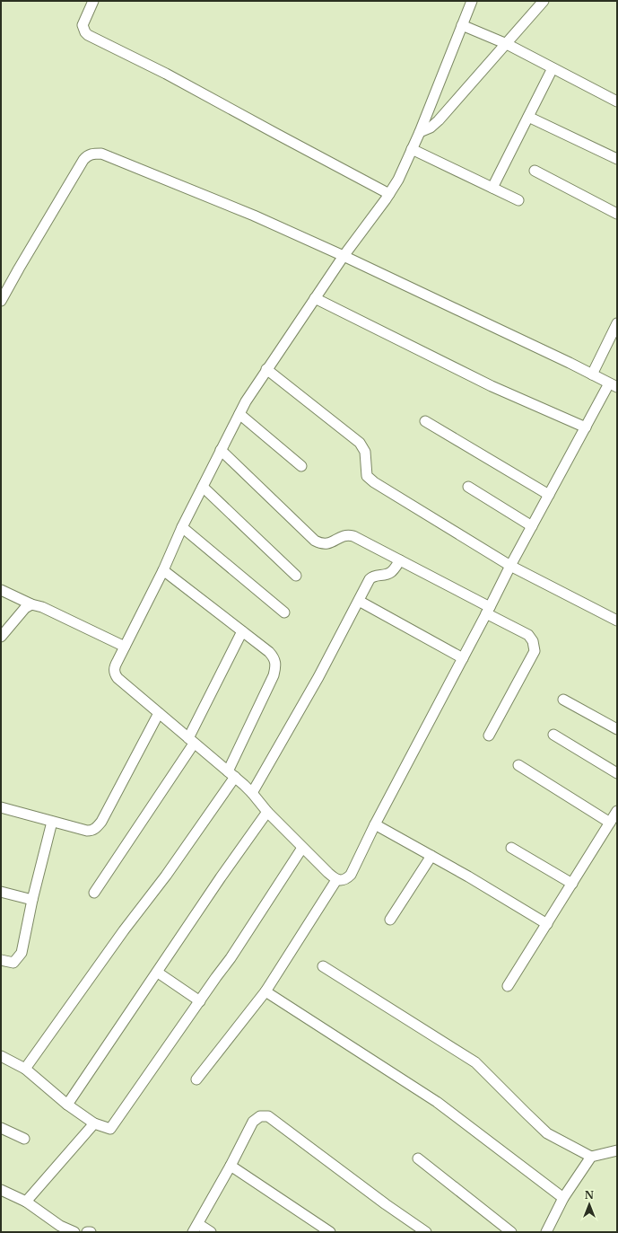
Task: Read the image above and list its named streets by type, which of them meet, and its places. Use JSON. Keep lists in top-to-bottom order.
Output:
{
  "north": "top"
}
